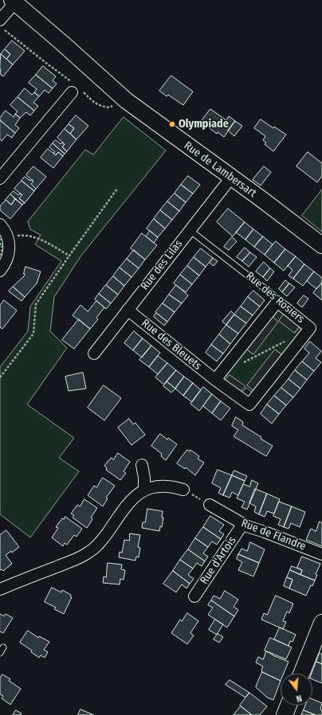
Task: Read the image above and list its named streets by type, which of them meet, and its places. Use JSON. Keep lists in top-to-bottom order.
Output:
{
  "streets": {
    "main road": ["Rue de Lambersart"],
    "street": [
      "Rue des Lilas",
      "Rue des Rosiers",
      "Rue des Bleuets",
      "Rue de Flandre",
      "Rue d'Artois"
    ]
  },
  "crossings": [
    ["Rue de Lambersart", "Rue des Lilas"],
    ["Rue des Lilas", "Rue des Rosiers"],
    ["Rue des Lilas", "Rue des Bleuets"],
    ["Rue des Rosiers", "Rue des Bleuets"],
    ["Rue de Flandre", "Rue d'Artois"]
  ],
  "places": ["Olympiade"],
  "north": "bottom"
}
